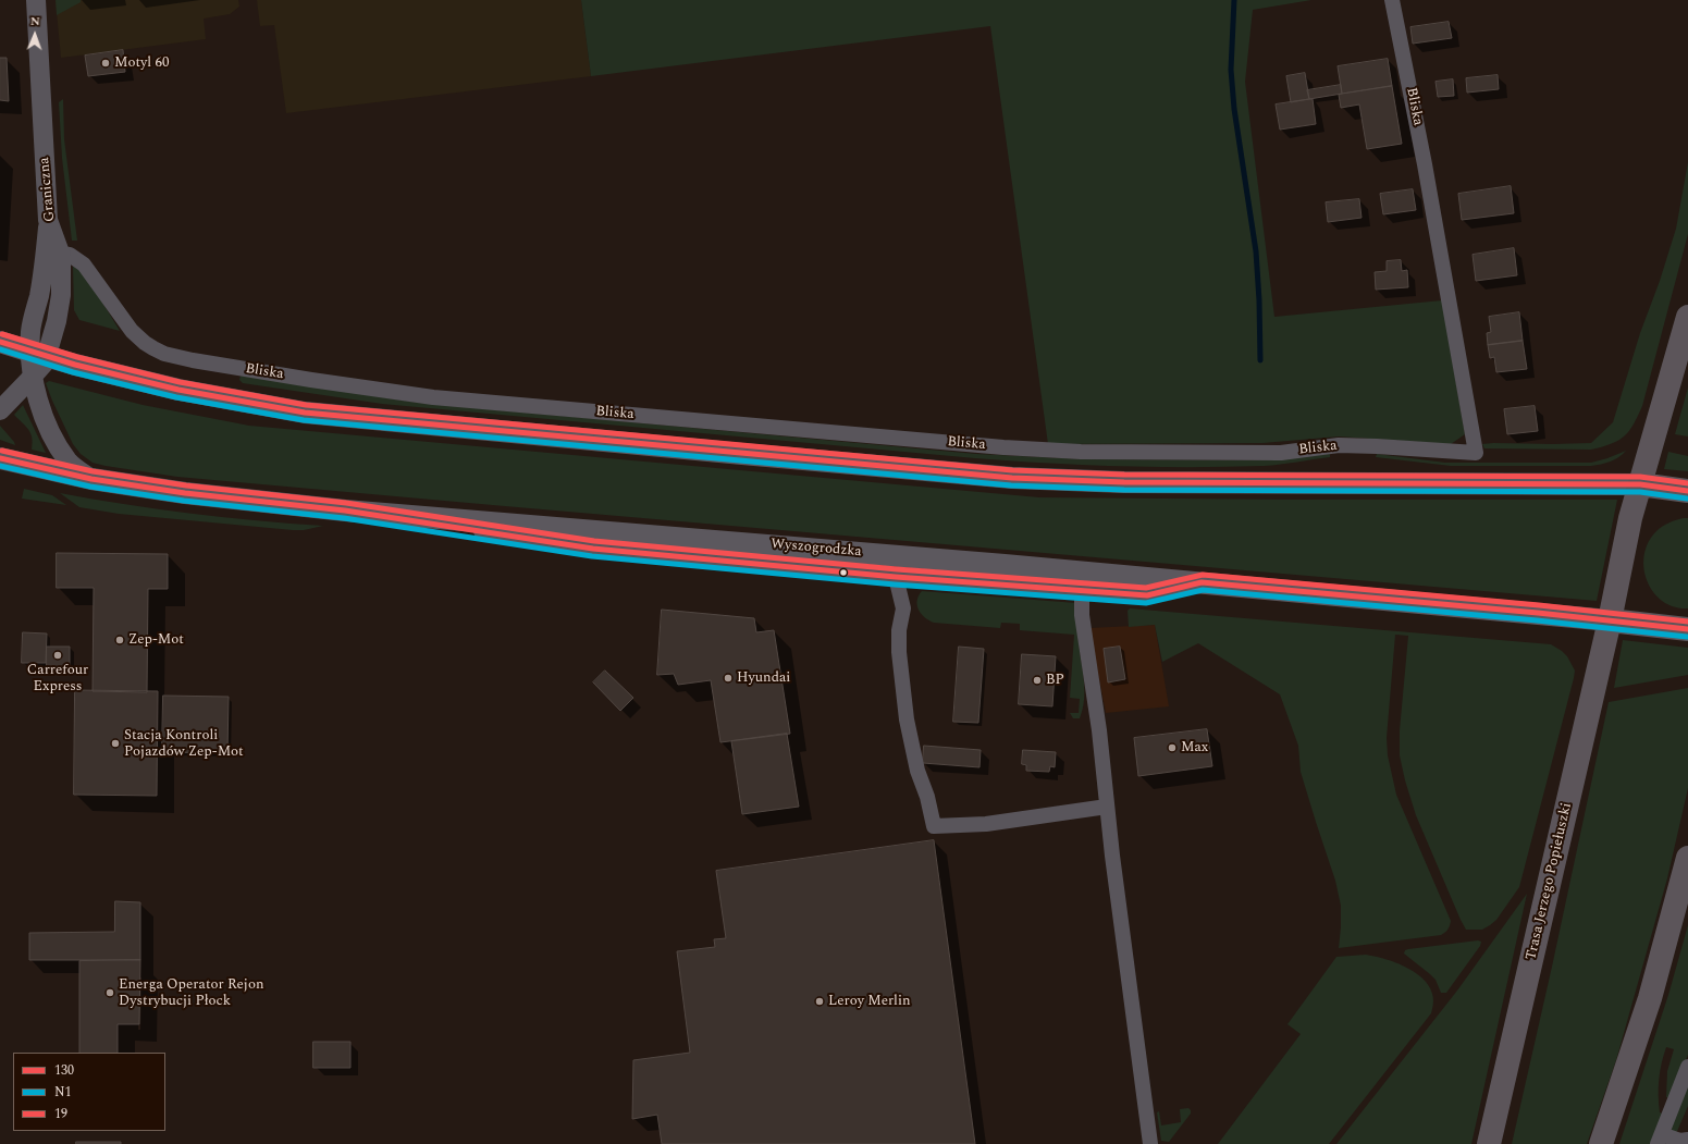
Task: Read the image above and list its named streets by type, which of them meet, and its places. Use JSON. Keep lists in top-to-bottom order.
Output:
{
  "streets": {
    "main road": ["Wyszogrodzka", "Trasa Jerzego Popiełuszki"],
    "street": ["Bliska", "Graniczna"]
  },
  "crossings": [
    ["Bliska", "Graniczna"],
    ["Graniczna", "Wyszogrodzka"],
    ["Wyszogrodzka", "Trasa Jerzego Popiełuszki"]
  ],
  "places": [
    "Motyl 60",
    "Zep-Mot",
    "Carrefour Express",
    "Hyundai",
    "BP",
    "Stacja Kontroli Pojazdów Zep-Mot",
    "Max",
    "Energa Operator Rejon Dystrybucji Płock",
    "Leroy Merlin"
  ],
  "lines": ["transit line 19", "transit line 130", "transit line N1"],
  "legend": ["130", "N1", "19"],
  "north": "top"
}
